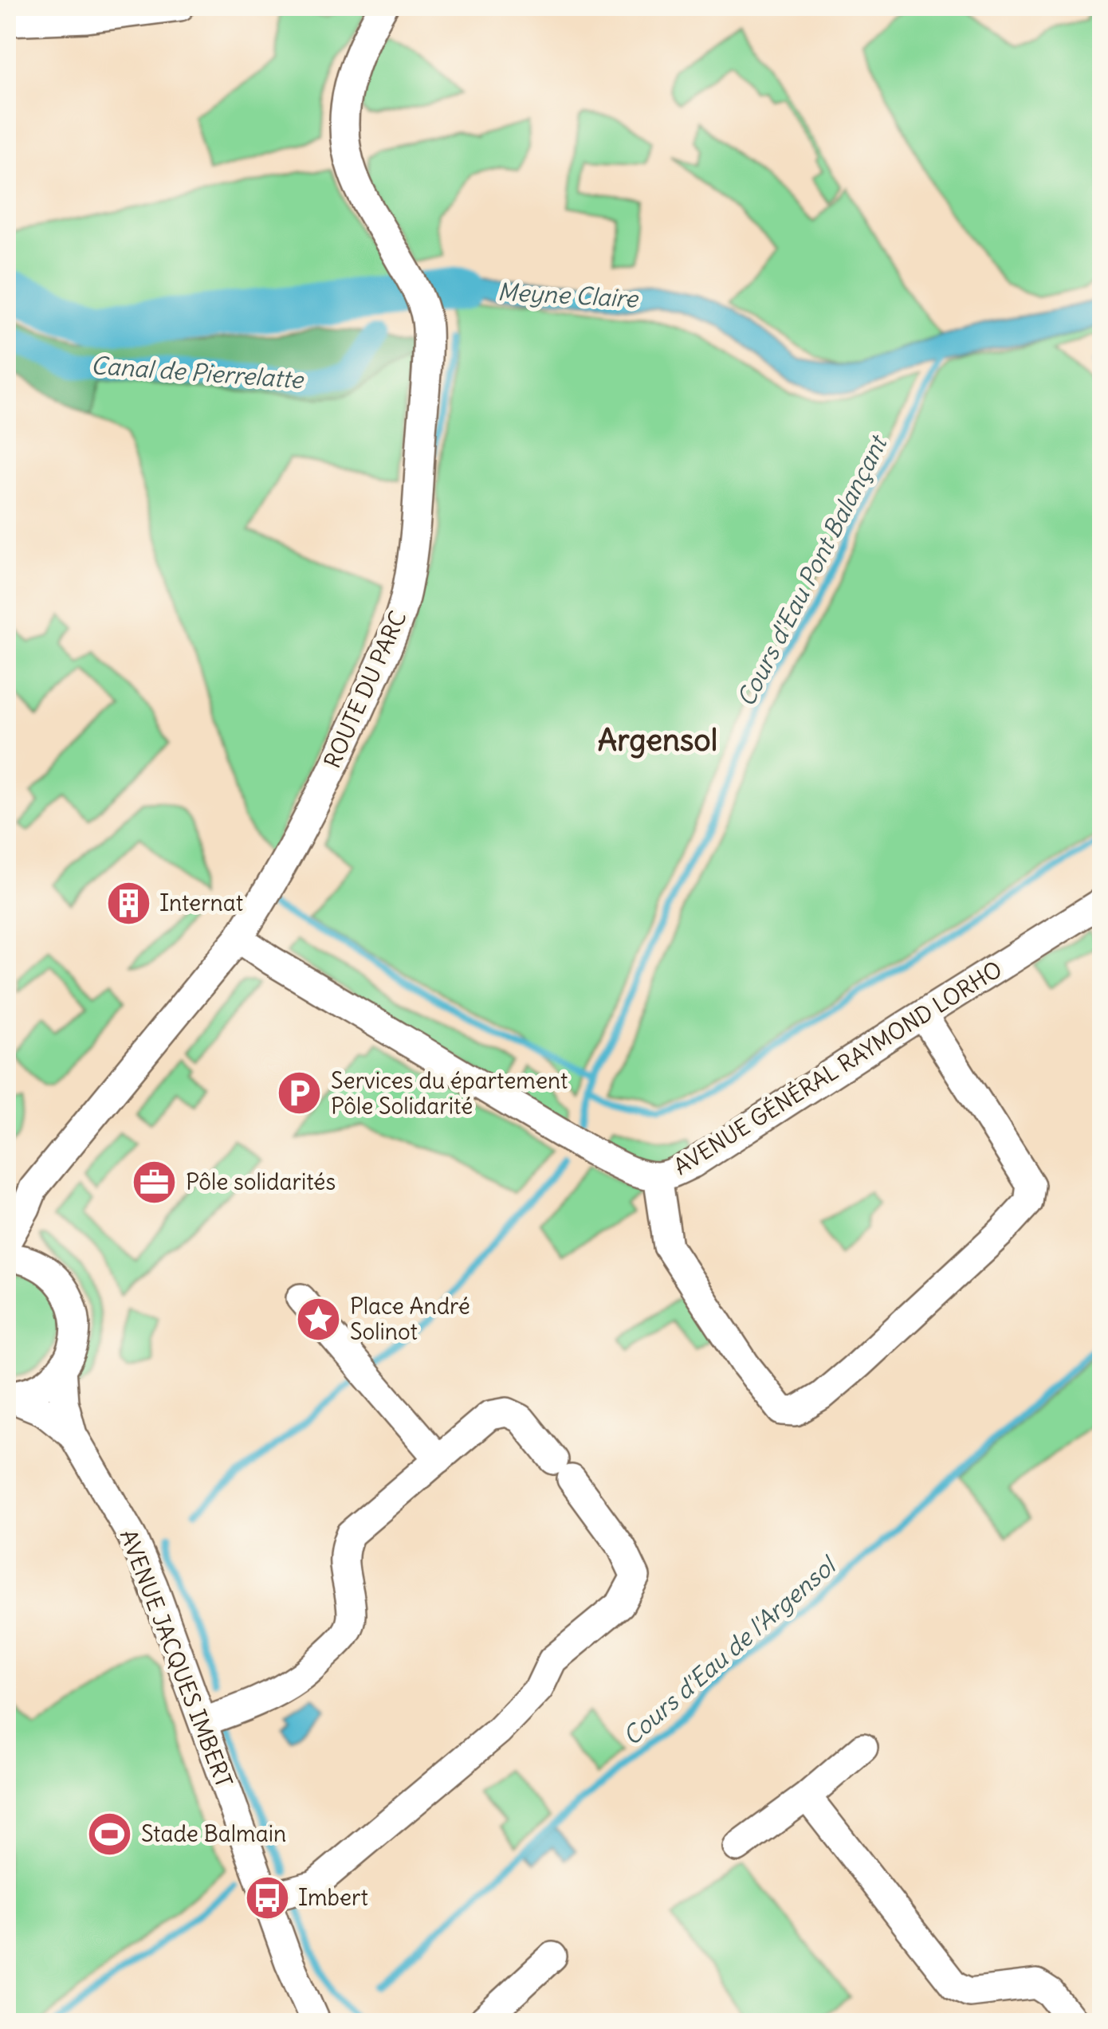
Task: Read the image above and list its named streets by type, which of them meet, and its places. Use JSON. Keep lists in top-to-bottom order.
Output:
{
  "streets": {
    "street": ["ROUTE DU PARC", "AVENUE GÉNÉRAL RAYMOND LORHO", "AVENUE JACQUES IMBERT"]
  },
  "crossings": [
    ["ROUTE DU PARC", "AVENUE GÉNÉRAL RAYMOND LORHO"]
  ],
  "districts": ["Argensol"],
  "water": [
    "Meyne Claire",
    "Canal de Pierrelatte",
    "Cours d'Eau Pont Balançant",
    "Cours d'Eau de l'Argensol"
  ],
  "places": {
    "building": ["Internat"],
    "parking": ["Services du épartement Pôle Solidarité"],
    "office": ["Pôle solidarités"],
    "place": ["Place André Solinot"],
    "sports": ["Stade Balmain"],
    "bus stop": ["Imbert"]
  }
}
